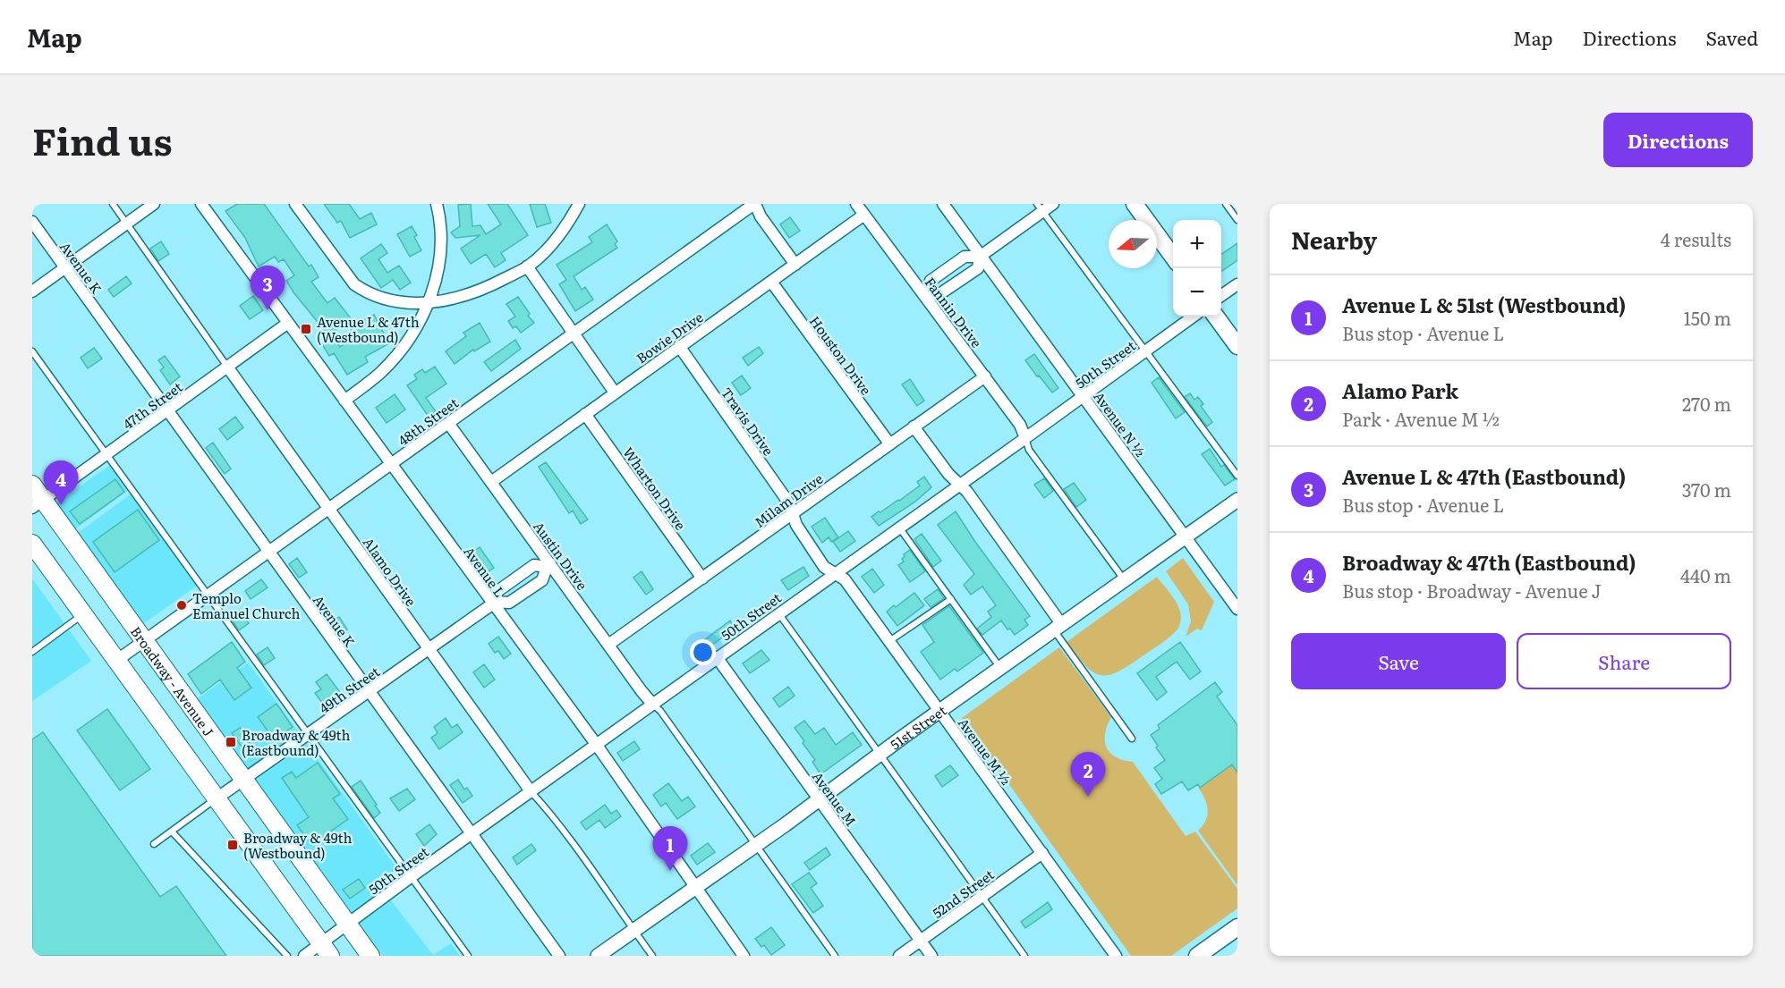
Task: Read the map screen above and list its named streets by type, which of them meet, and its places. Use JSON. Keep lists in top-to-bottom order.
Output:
{
  "streets": {
    "main road": ["Broadway - Avenue J"],
    "street": [
      "Avenue K",
      "Fannin Drive",
      "Bowie Drive",
      "Houston Drive",
      "50th Street",
      "47th Street",
      "48th Street",
      "Travis Drive",
      "Avenue N ½",
      "Wharton Drive",
      "Milam Drive",
      "Austin Drive",
      "Alamo Drive",
      "Avenue L",
      "49th Street",
      "51st Street",
      "Avenue M ½",
      "Avenue M",
      "52nd Street"
    ]
  },
  "crossings": [
    ["Avenue K", "50th Street"],
    ["Avenue K", "47th Street"],
    ["Avenue K", "48th Street"],
    ["Avenue K", "49th Street"],
    ["Fannin Drive", "Bowie Drive"],
    ["Fannin Drive", "50th Street"],
    ["Fannin Drive", "Milam Drive"],
    ["Bowie Drive", "Houston Drive"],
    ["Bowie Drive", "Travis Drive"],
    ["Bowie Drive", "Wharton Drive"],
    ["Bowie Drive", "Austin Drive"],
    ["Houston Drive", "Milam Drive"],
    ["50th Street", "Avenue N ½"],
    ["50th Street", "Austin Drive"],
    ["50th Street", "Alamo Drive"],
    ["50th Street", "Avenue L"],
    ["50th Street", "Broadway - Avenue J"],
    ["50th Street", "Avenue M ½"],
    ["50th Street", "Avenue M"],
    ["47th Street", "Alamo Drive"],
    ["47th Street", "Avenue L"],
    ["47th Street", "Broadway - Avenue J"],
    ["48th Street", "Austin Drive"],
    ["48th Street", "Alamo Drive"],
    ["48th Street", "Avenue L"],
    ["48th Street", "Broadway - Avenue J"],
    ["Travis Drive", "Milam Drive"],
    ["Travis Drive", "Avenue M ½"],
    ["Avenue N ½", "51st Street"],
    ["Wharton Drive", "Milam Drive"],
    ["Milam Drive", "Austin Drive"],
    ["Milam Drive", "Avenue M ½"],
    ["Austin Drive", "49th Street"],
    ["Alamo Drive", "49th Street"],
    ["Avenue L", "49th Street"],
    ["Avenue L", "51st Street"],
    ["Broadway - Avenue J", "49th Street"],
    ["51st Street", "Avenue M ½"],
    ["51st Street", "Avenue M"],
    ["Avenue M ½", "52nd Street"],
    ["Avenue M", "52nd Street"]
  ],
  "places": {
    "transit": ["Avenue L & 47th (Westbound)", "Broadway & 49th (Eastbound)", "Broadway & 49th (Westbound)"],
    "other": ["Templo Emanuel Church"]
  },
  "north": "left",
  "page": {
    "header": "Map",
    "nav": ["Map", "Directions", "Saved"],
    "title": "Find us",
    "buttons": [
      "Directions",
      ["Save", "Share"]
    ],
    "heading": ["Nearby", "4 results"],
    "map_buttons": ["+", "−"],
    "pins": [
      "3",
      "4",
      "2",
      "1"
    ],
    "list": [
      {
        "mark": "1",
        "name": "Avenue L & 51st (Westbound)",
        "note": "Bus stop · Avenue L",
        "value": "150 m"
      },
      {
        "mark": "2",
        "name": "Alamo Park",
        "note": "Park · Avenue M ½",
        "value": "270 m"
      },
      {
        "mark": "3",
        "name": "Avenue L & 47th (Eastbound)",
        "note": "Bus stop · Avenue L",
        "value": "370 m"
      },
      {
        "mark": "4",
        "name": "Broadway & 47th (Eastbound)",
        "note": "Bus stop · Broadway - Avenue J",
        "value": "440 m"
      }
    ]
  }
}
